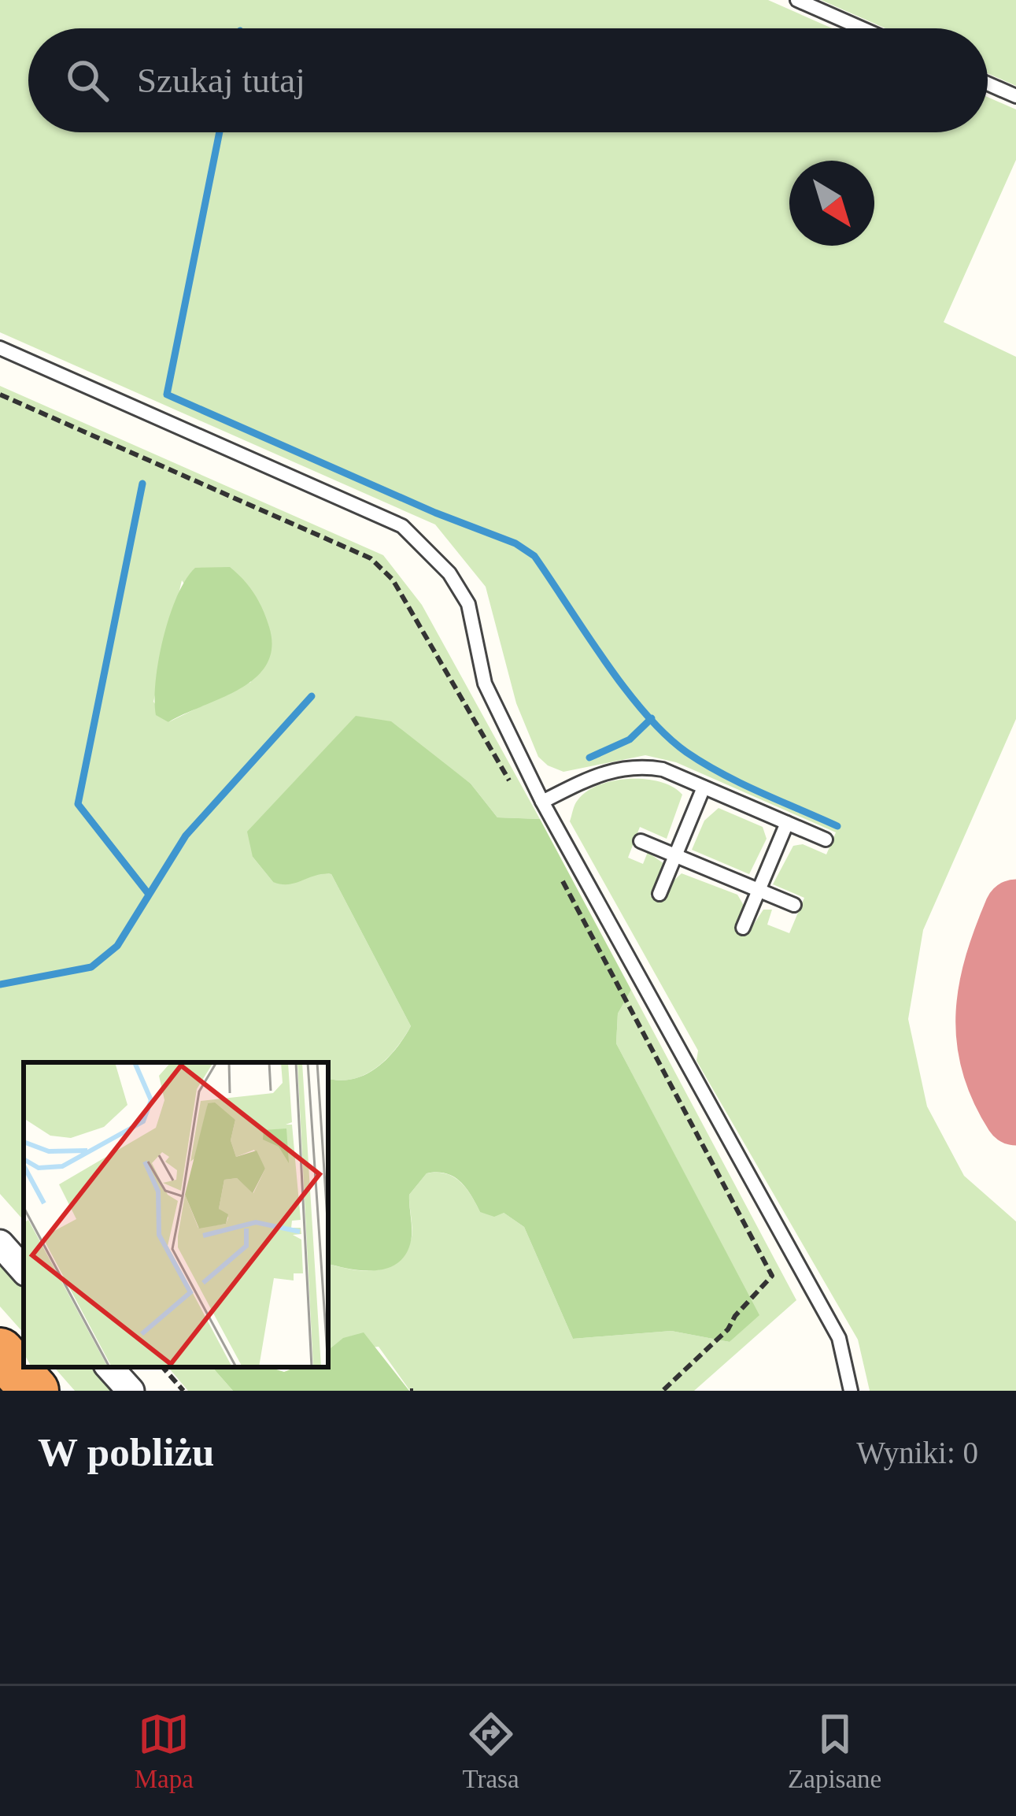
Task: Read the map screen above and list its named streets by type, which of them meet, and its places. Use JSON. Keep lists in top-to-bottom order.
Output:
{
  "north": "bottom right",
  "page": {
    "search": "Szukaj tutaj",
    "heading": ["W pobliżu", "Wyniki: 0"],
    "nav": ["Mapa", "Trasa", "Zapisane"]
  }
}
